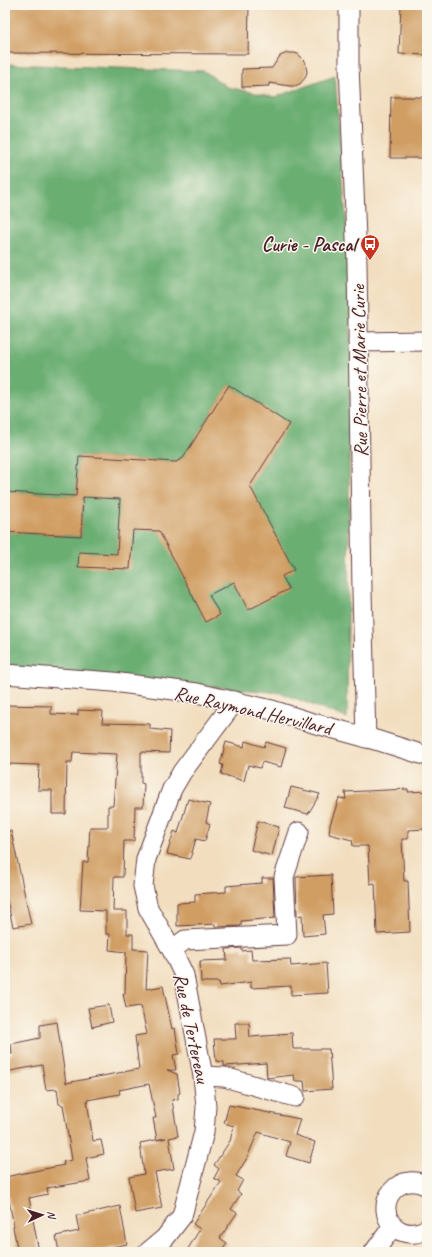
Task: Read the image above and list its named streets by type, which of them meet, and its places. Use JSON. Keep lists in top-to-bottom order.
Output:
{
  "streets": {
    "street": ["Rue Pierre et Marie Curie", "Rue Raymond Hervillard", "Rue de Tertereau"]
  },
  "crossings": [
    ["Rue Pierre et Marie Curie", "Rue Raymond Hervillard"],
    ["Rue Raymond Hervillard", "Rue de Tertereau"]
  ],
  "places": {
    "bus stop": ["Curie - Pascal"]
  },
  "north": "right"
}
